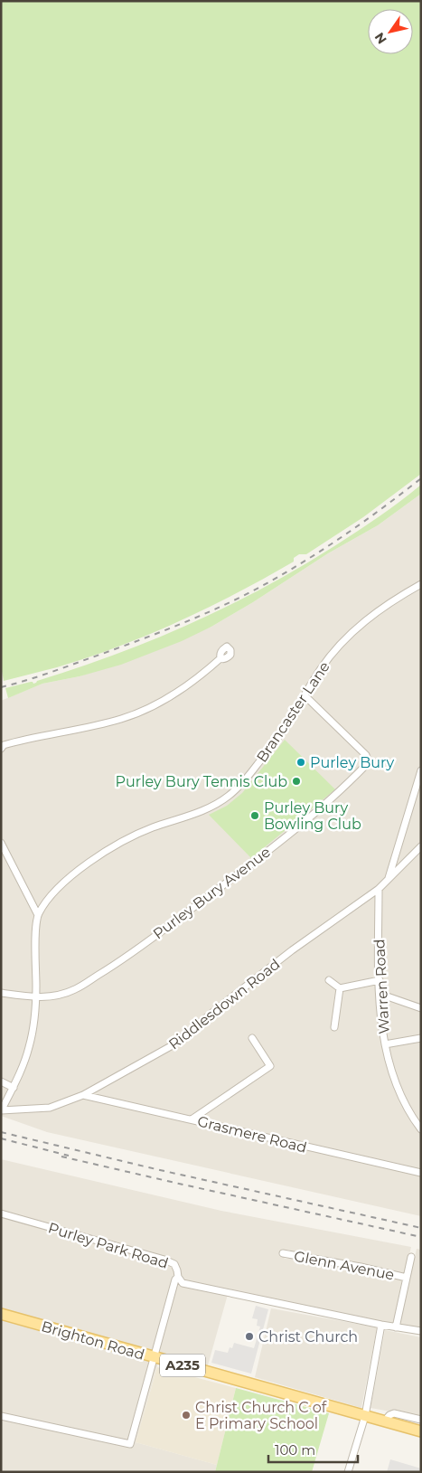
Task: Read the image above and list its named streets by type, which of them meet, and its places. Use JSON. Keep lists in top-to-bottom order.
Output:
{
  "streets": {
    "main road": ["Brighton Road", "A235"],
    "street": [
      "Brancaster Lane",
      "Purley Bury Avenue",
      "Warren Road",
      "Riddlesdown Road",
      "Grasmere Road",
      "Purley Park Road",
      "Glenn Avenue"
    ]
  },
  "crossings": [
    ["Brancaster Lane", "Purley Bury Avenue"],
    ["Brancaster Lane", "Riddlesdown Road"],
    ["Warren Road", "Riddlesdown Road"],
    ["Riddlesdown Road", "Grasmere Road"],
    ["Purley Park Road", "Brighton Road"]
  ],
  "places": [
    "Purley Bury",
    "Purley Bury Tennis Club",
    "Purley Bury Bowling Club",
    "Christ Church",
    "Christ Church C of E Primary School"
  ],
  "scale_bar": "100 m",
  "north": "bottom left"
}
